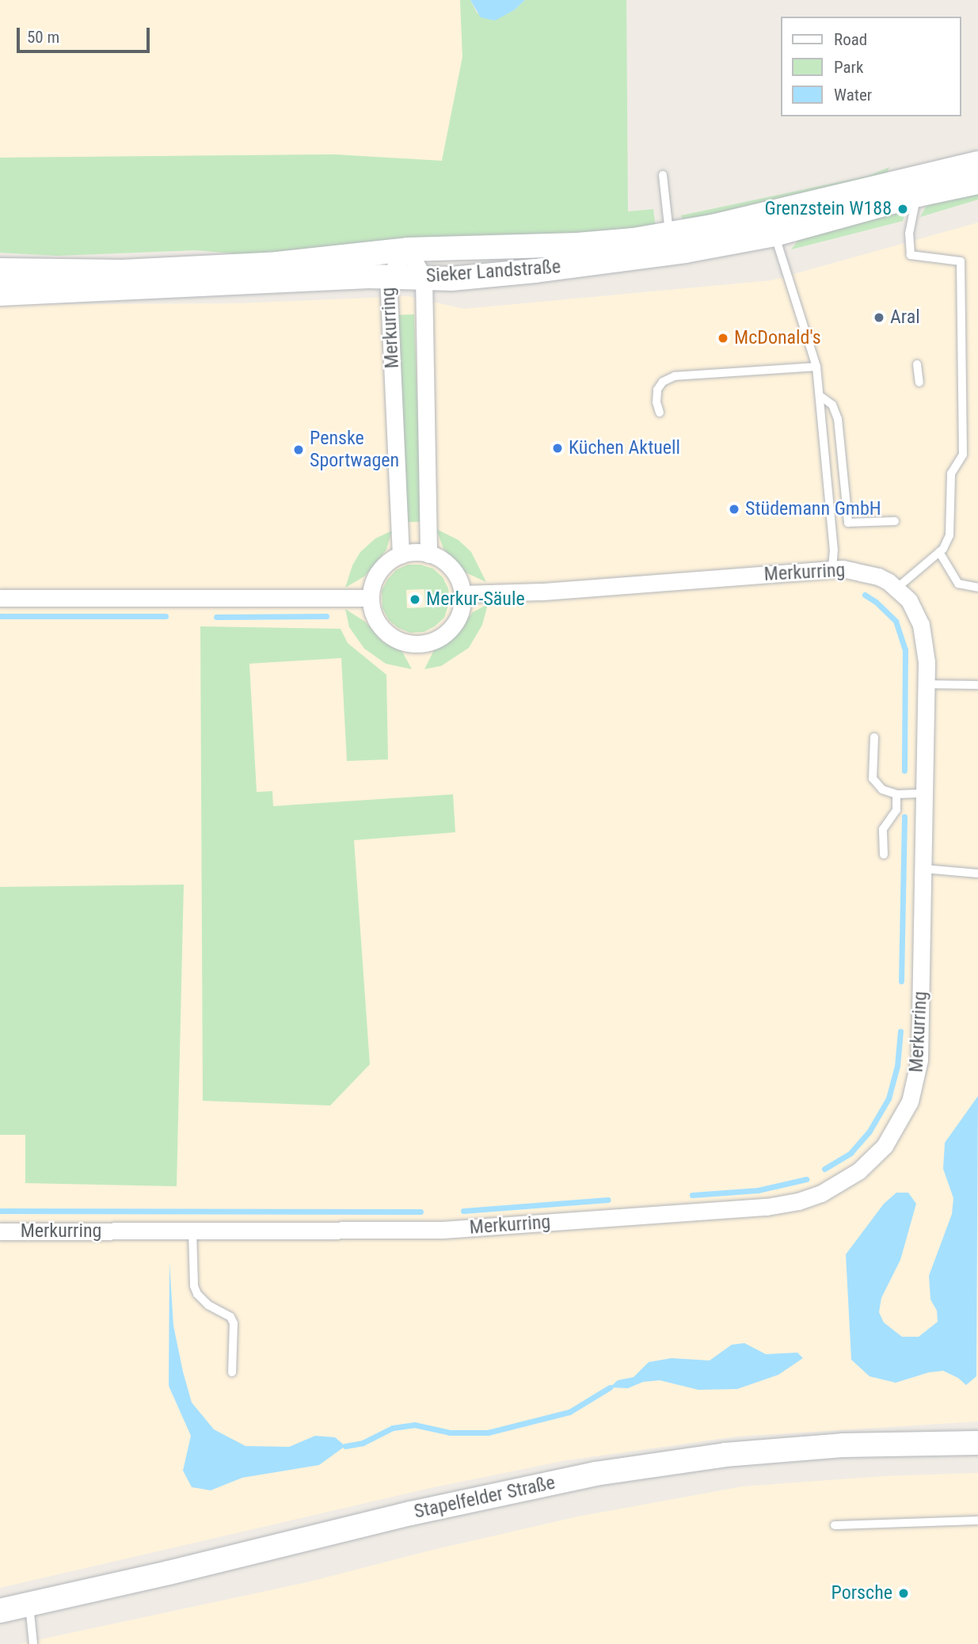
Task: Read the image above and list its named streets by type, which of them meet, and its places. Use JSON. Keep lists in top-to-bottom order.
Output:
{
  "streets": {
    "main road": ["Sieker Landstraße", "Stapelfelder Straße"],
    "street": ["Merkurring"]
  },
  "crossings": [
    ["Sieker Landstraße", "Merkurring"]
  ],
  "places": [
    "Grenzstein W188",
    "Aral",
    "McDonald's",
    "Küchen Aktuell",
    "Penske Sportwagen",
    "Stüdemann GmbH",
    "Merkur-Säule",
    "Porsche"
  ],
  "legend": ["Road", "Park", "Water"],
  "scale_bar": "50 m"
}
